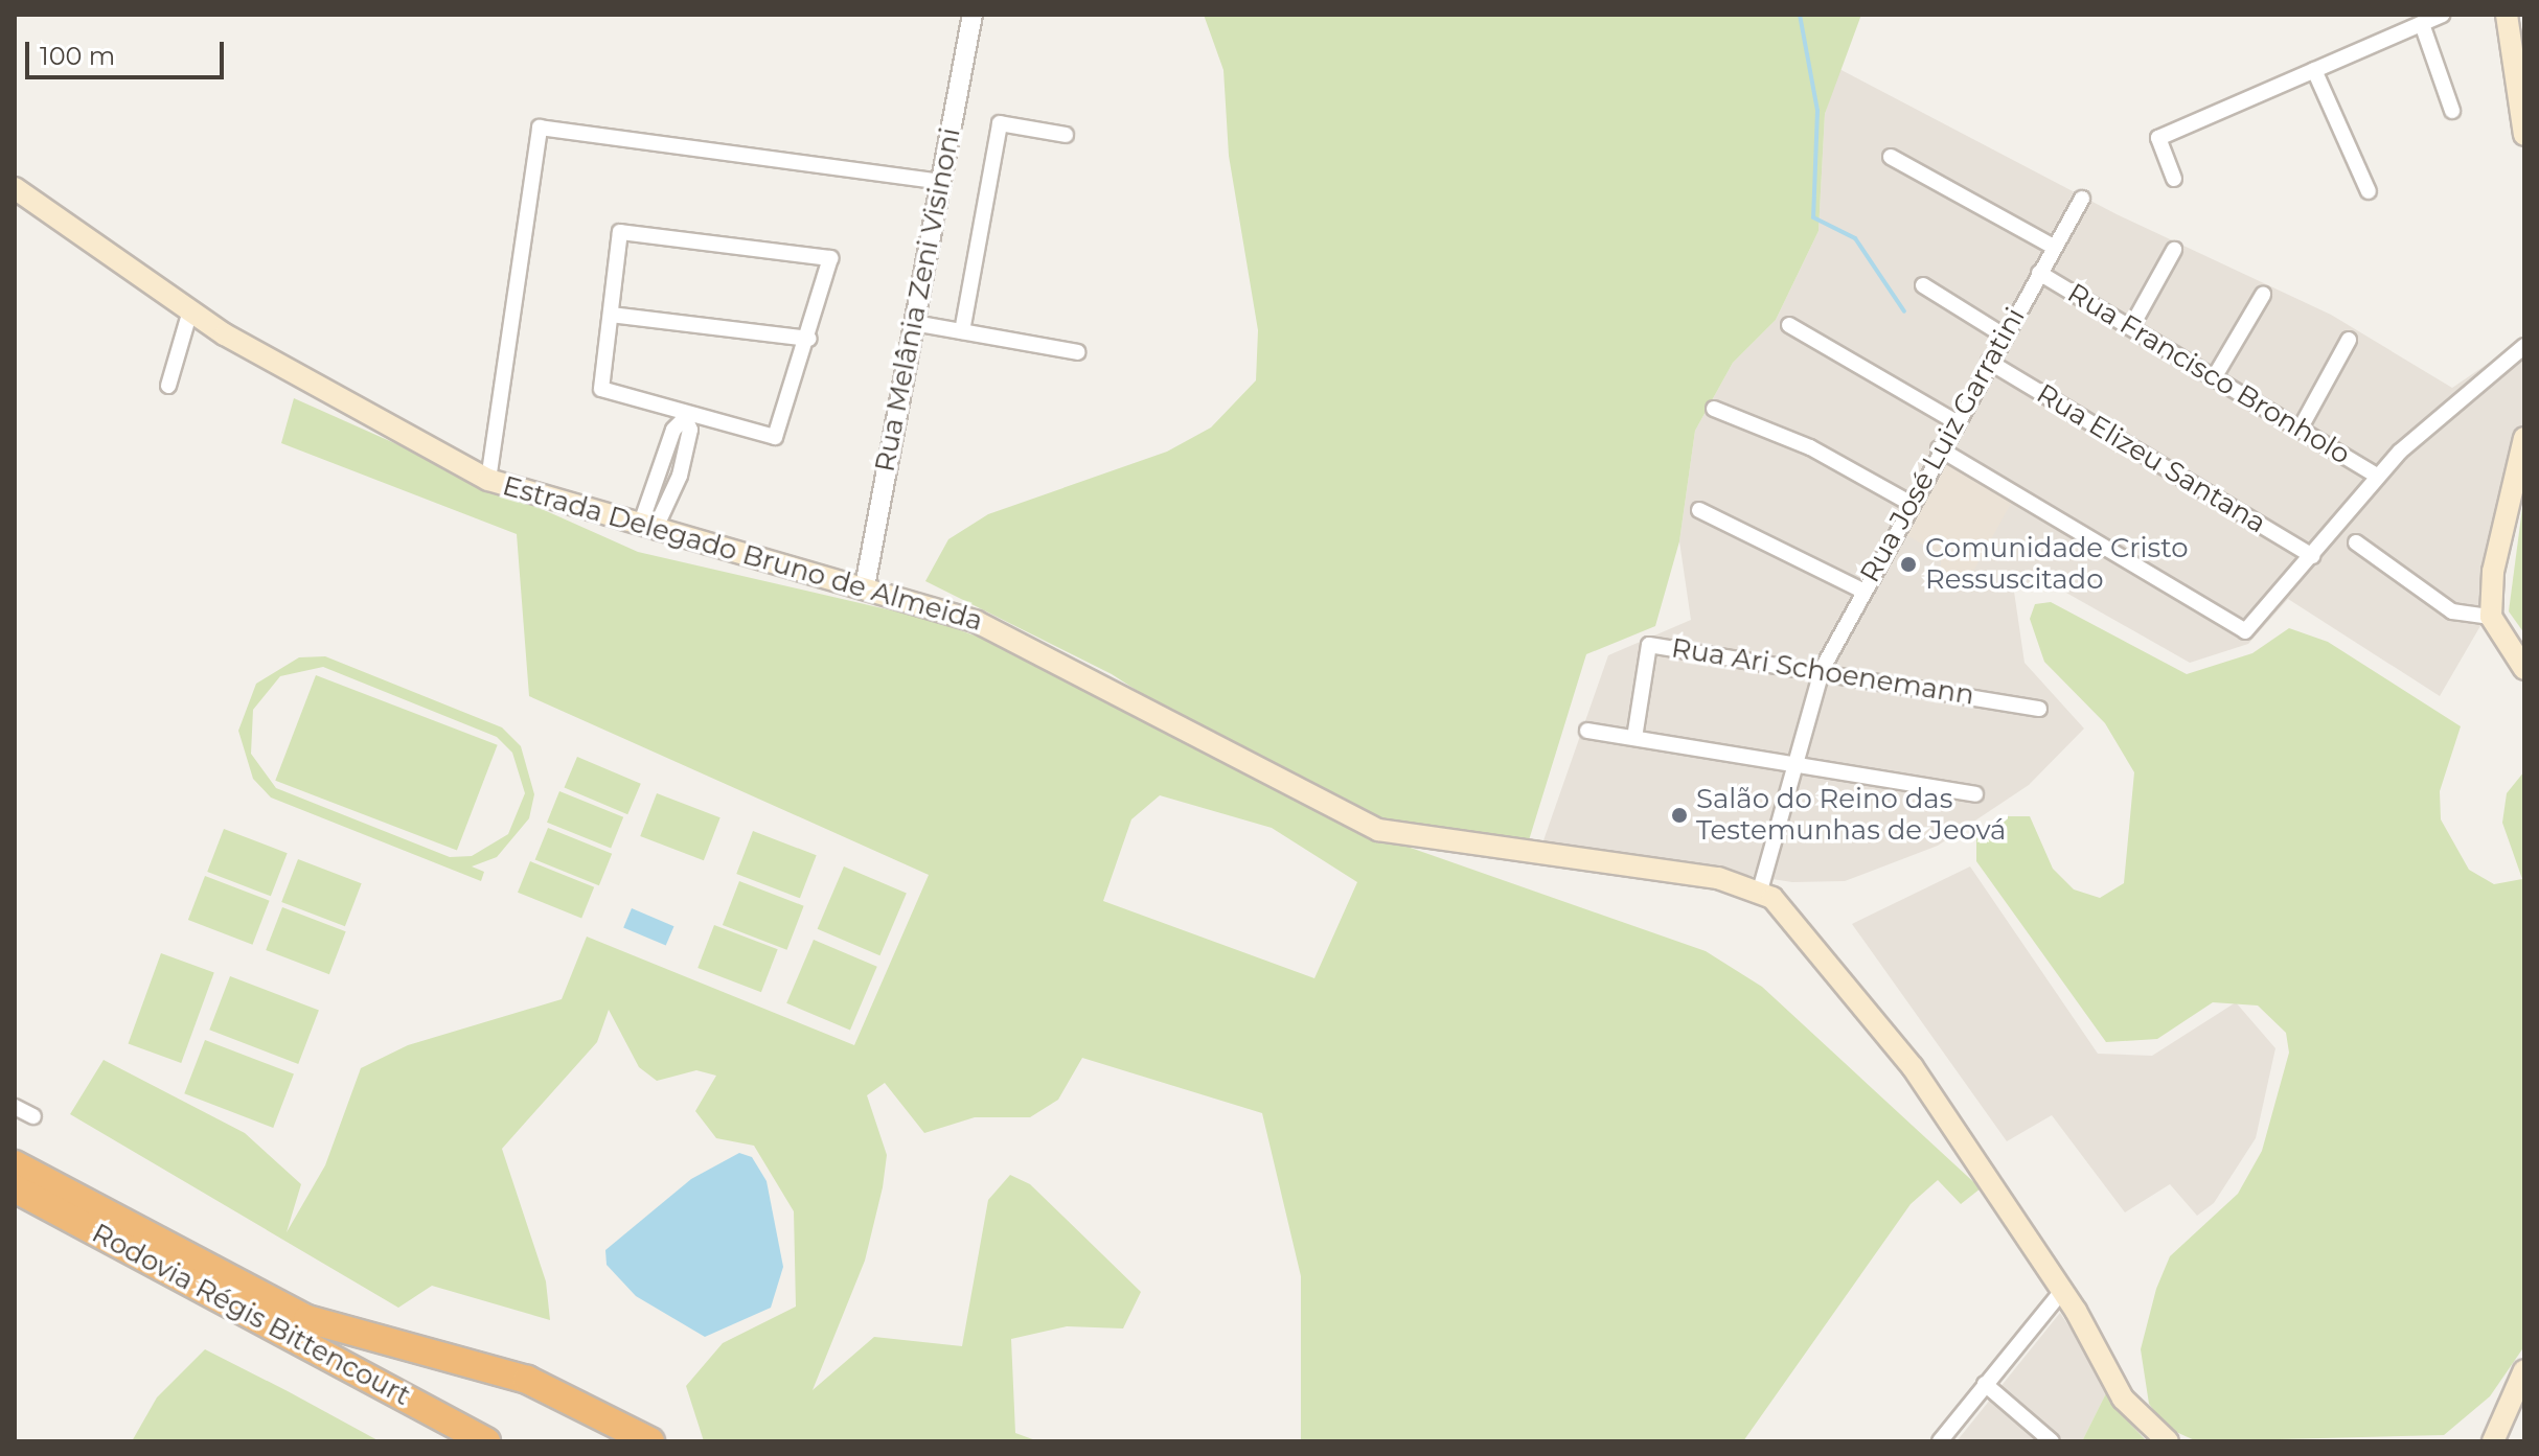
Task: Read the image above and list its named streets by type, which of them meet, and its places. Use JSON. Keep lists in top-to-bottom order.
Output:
{
  "streets": {
    "highway": ["Rodovia Régis Bittencourt"],
    "main road": ["Estrada Delegado Bruno de Almeida"],
    "street": [
      "Rua Melânia Zeni Visinoni",
      "Rua Francisco Bronholo",
      "Rua José Luiz Garratini",
      "Rua Elizeu Santana",
      "Rua Ari Schoenemann"
    ]
  },
  "crossings": [
    ["Rua Melânia Zeni Visinoni", "Estrada Delegado Bruno de Almeida"],
    ["Rua Francisco Bronholo", "Rua José Luiz Garratini"],
    ["Rua José Luiz Garratini", "Rua Elizeu Santana"],
    ["Rua José Luiz Garratini", "Estrada Delegado Bruno de Almeida"],
    ["Rua José Luiz Garratini", "Rua Ari Schoenemann"]
  ],
  "places": ["Comunidade Cristo Ressuscitado", "Salão do Reino das Testemunhas de Jeová"],
  "scale_bar": "100 m"
}
